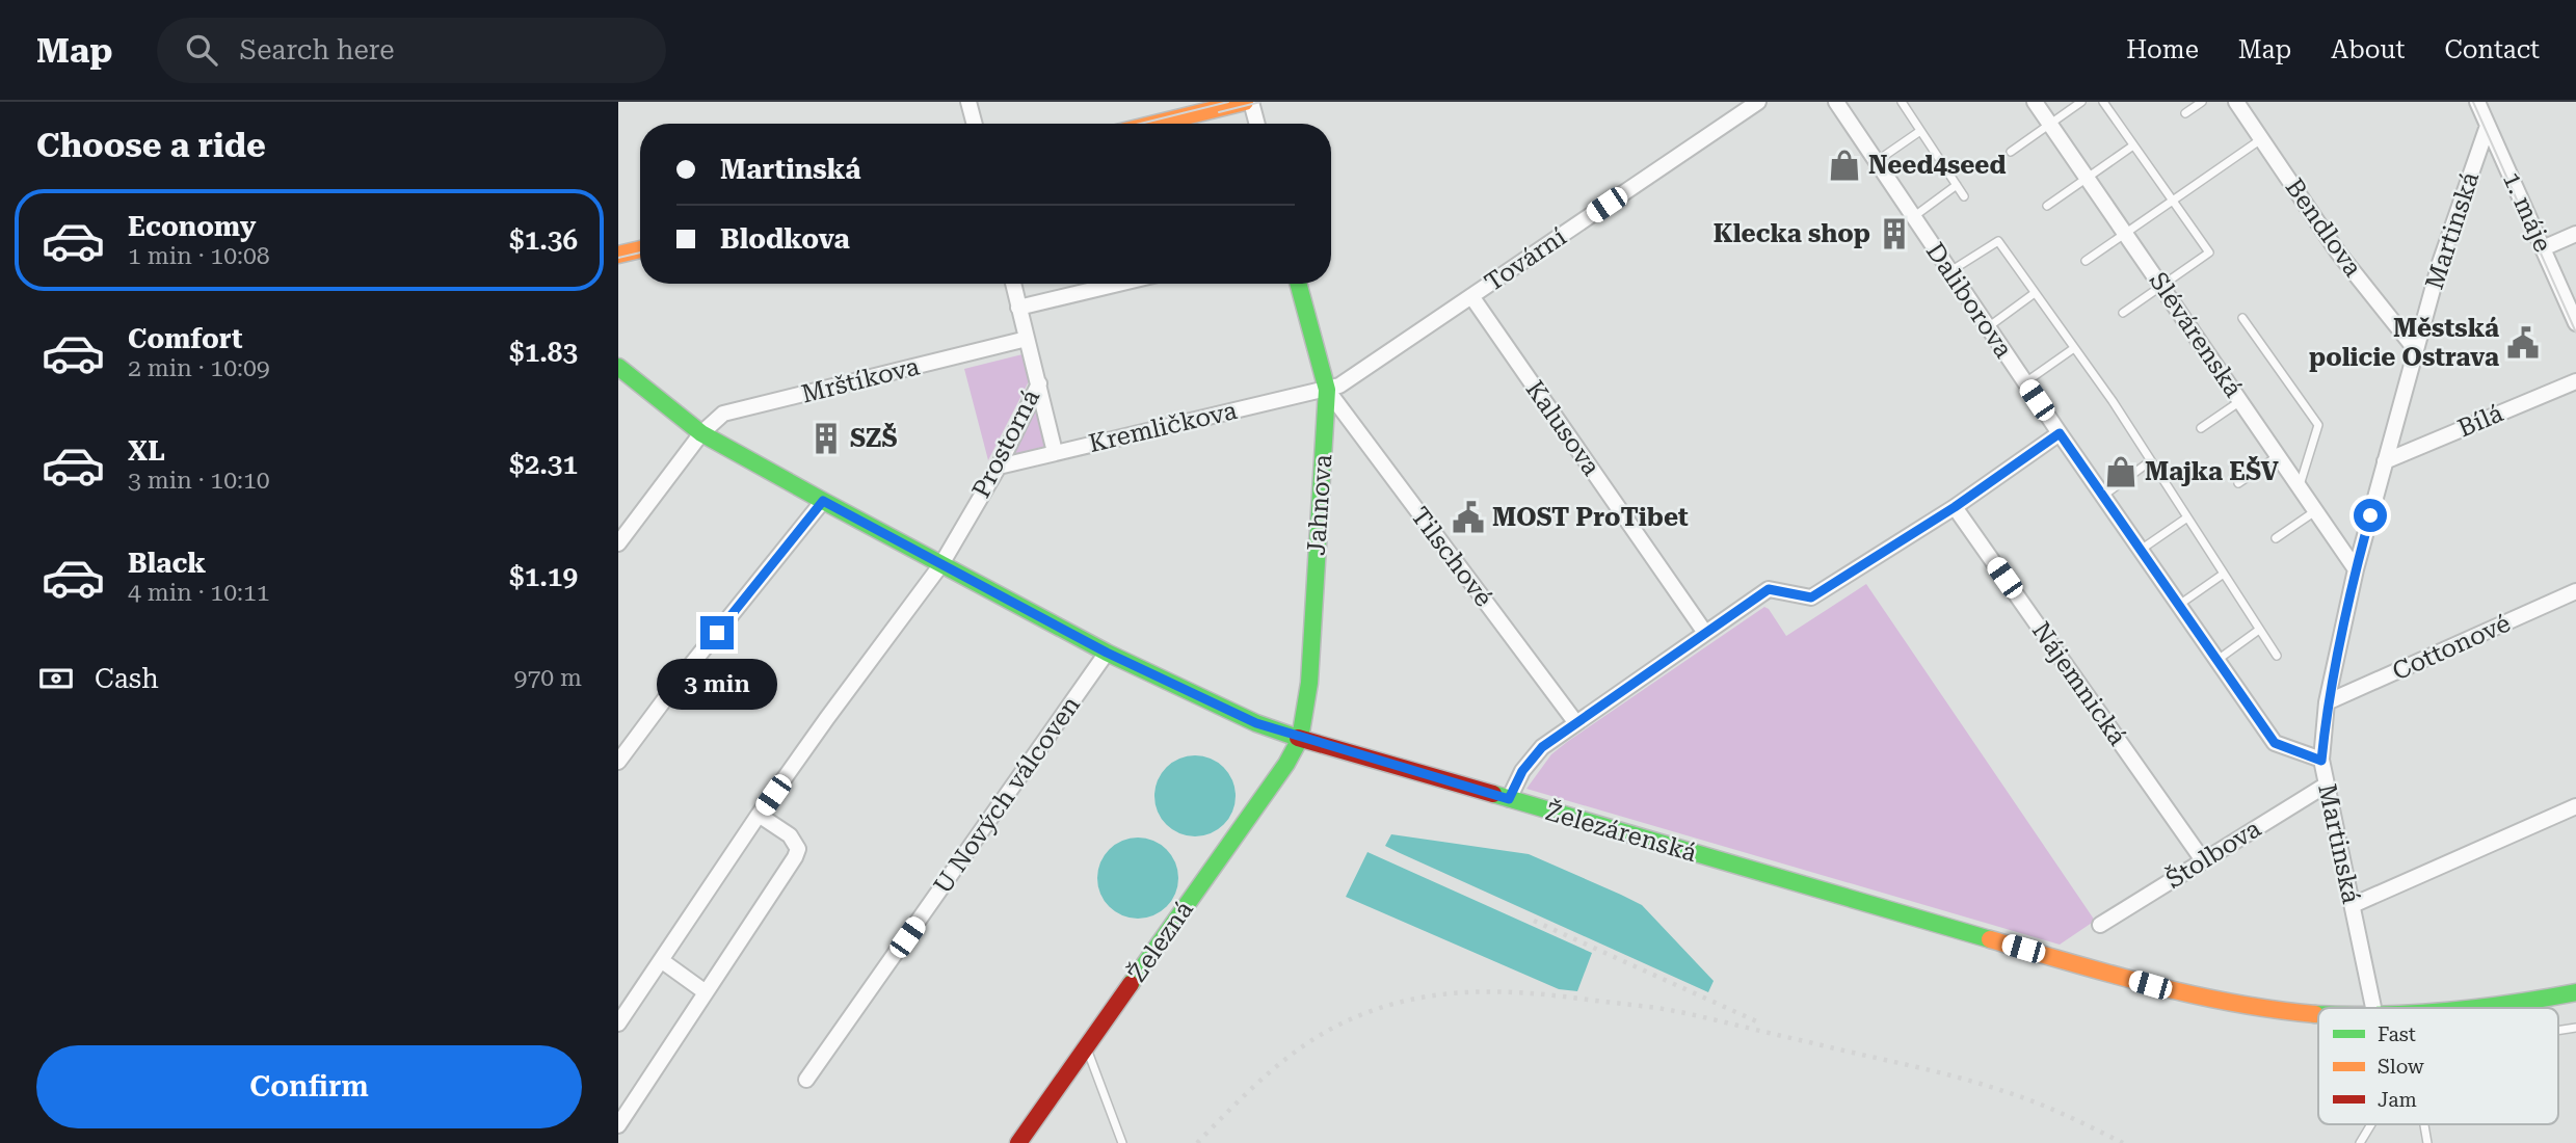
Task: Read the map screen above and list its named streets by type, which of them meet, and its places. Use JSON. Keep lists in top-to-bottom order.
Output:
{
  "streets": {
    "street": [
      "1. máje",
      "Bendlova",
      "Martinská",
      "Tovární",
      "Daliborova",
      "Slévárenská",
      "Mrštíkova",
      "Bílá",
      "Kremličkova",
      "Kalusova",
      "Prostorná",
      "Jahnova",
      "Tilschové",
      "Cottonové",
      "Nájemnická",
      "U Nových válcoven",
      "Železárenská",
      "Štolbova",
      "Železná"
    ]
  },
  "crossings": [
    ["1. máje", "Martinská"],
    ["Bendlova", "Martinská"],
    ["Martinská", "Daliborova"],
    ["Martinská", "Slévárenská"],
    ["Martinská", "Bílá"],
    ["Martinská", "Cottonové"],
    ["Martinská", "Štolbova"],
    ["Tovární", "Kremličkova"],
    ["Tovární", "Kalusova"],
    ["Tovární", "Jahnova"],
    ["Tovární", "Tilschové"],
    ["Mrštíkova", "Prostorná"],
    ["Mrštíkova", "Železárenská"],
    ["Kremličkova", "Prostorná"],
    ["Kremličkova", "Jahnova"],
    ["Kremličkova", "Tilschové"],
    ["Prostorná", "Železárenská"],
    ["Jahnova", "Tilschové"],
    ["Jahnova", "Železárenská"],
    ["Jahnova", "Železná"],
    ["Nájemnická", "Štolbova"],
    ["U Nových válcoven", "Železárenská"],
    ["Železárenská", "Železná"]
  ],
  "places": {
    "shop": ["Need4seed", "Majka EŠV"],
    "building": ["Klecka shop", "SZŠ"],
    "public building": ["Městská policie Ostrava", "MOST ProTibet"]
  },
  "legend": ["Fast", "Slow", "Jam"],
  "page": {
    "header": "Map",
    "search": "Search here",
    "nav": [
      "Home",
      "Map",
      "About",
      "Contact"
    ],
    "heading": "Choose a ride",
    "banner": ["Martinská", "Blodkova"],
    "list": [
      {
        "name": "Economy",
        "note": "1 min · 10:08",
        "value": "$1.36"
      },
      {
        "name": "Comfort",
        "note": "2 min · 10:09",
        "value": "$1.83"
      },
      {
        "name": "XL",
        "note": "3 min · 10:10",
        "value": "$2.31"
      },
      {
        "name": "Black",
        "note": "4 min · 10:11",
        "value": "$1.19"
      }
    ],
    "pay": ["Cash", "970 m"],
    "bubble": "3 min",
    "buttons": "Confirm"
  }
}
